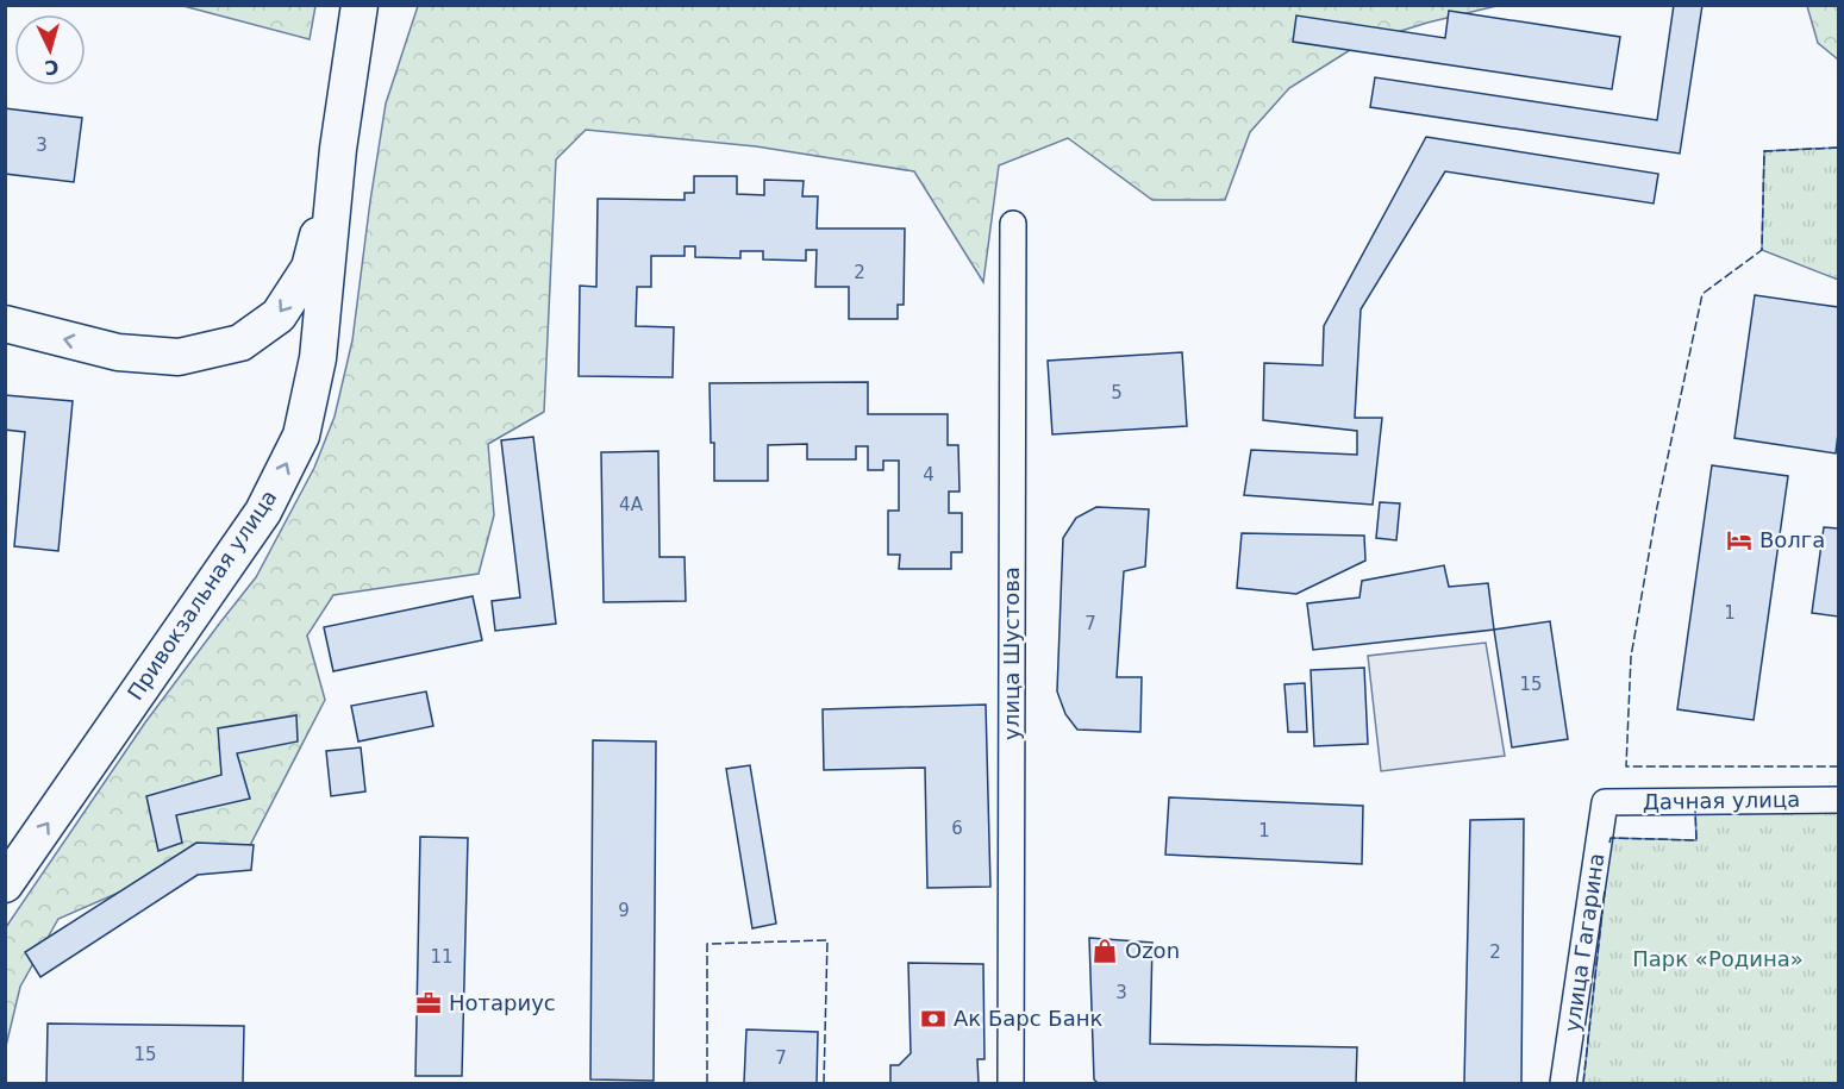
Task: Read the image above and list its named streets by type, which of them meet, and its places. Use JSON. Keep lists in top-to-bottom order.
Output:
{
  "streets": {
    "main road": ["Привокзальная улица"],
    "street": ["улица Шустова", "Дачная улица", "улица Гагарина"]
  },
  "crossings": [
    ["Дачная улица", "улица Гагарина"]
  ],
  "one_way": ["Привокзальная улица"],
  "parks": ["Парк «Родина»"],
  "places": {
    "hotel": ["Волга"],
    "shop": ["Ozon"],
    "office": ["Нотариус"],
    "bank": ["Ак Барс Банк"]
  },
  "house_numbers": [
    "3",
    "2",
    "5",
    "4",
    "4А",
    "1",
    "7",
    "15",
    "6",
    "1",
    "9",
    "2",
    "11",
    "3",
    "15",
    "7"
  ],
  "north": "bottom"
}
